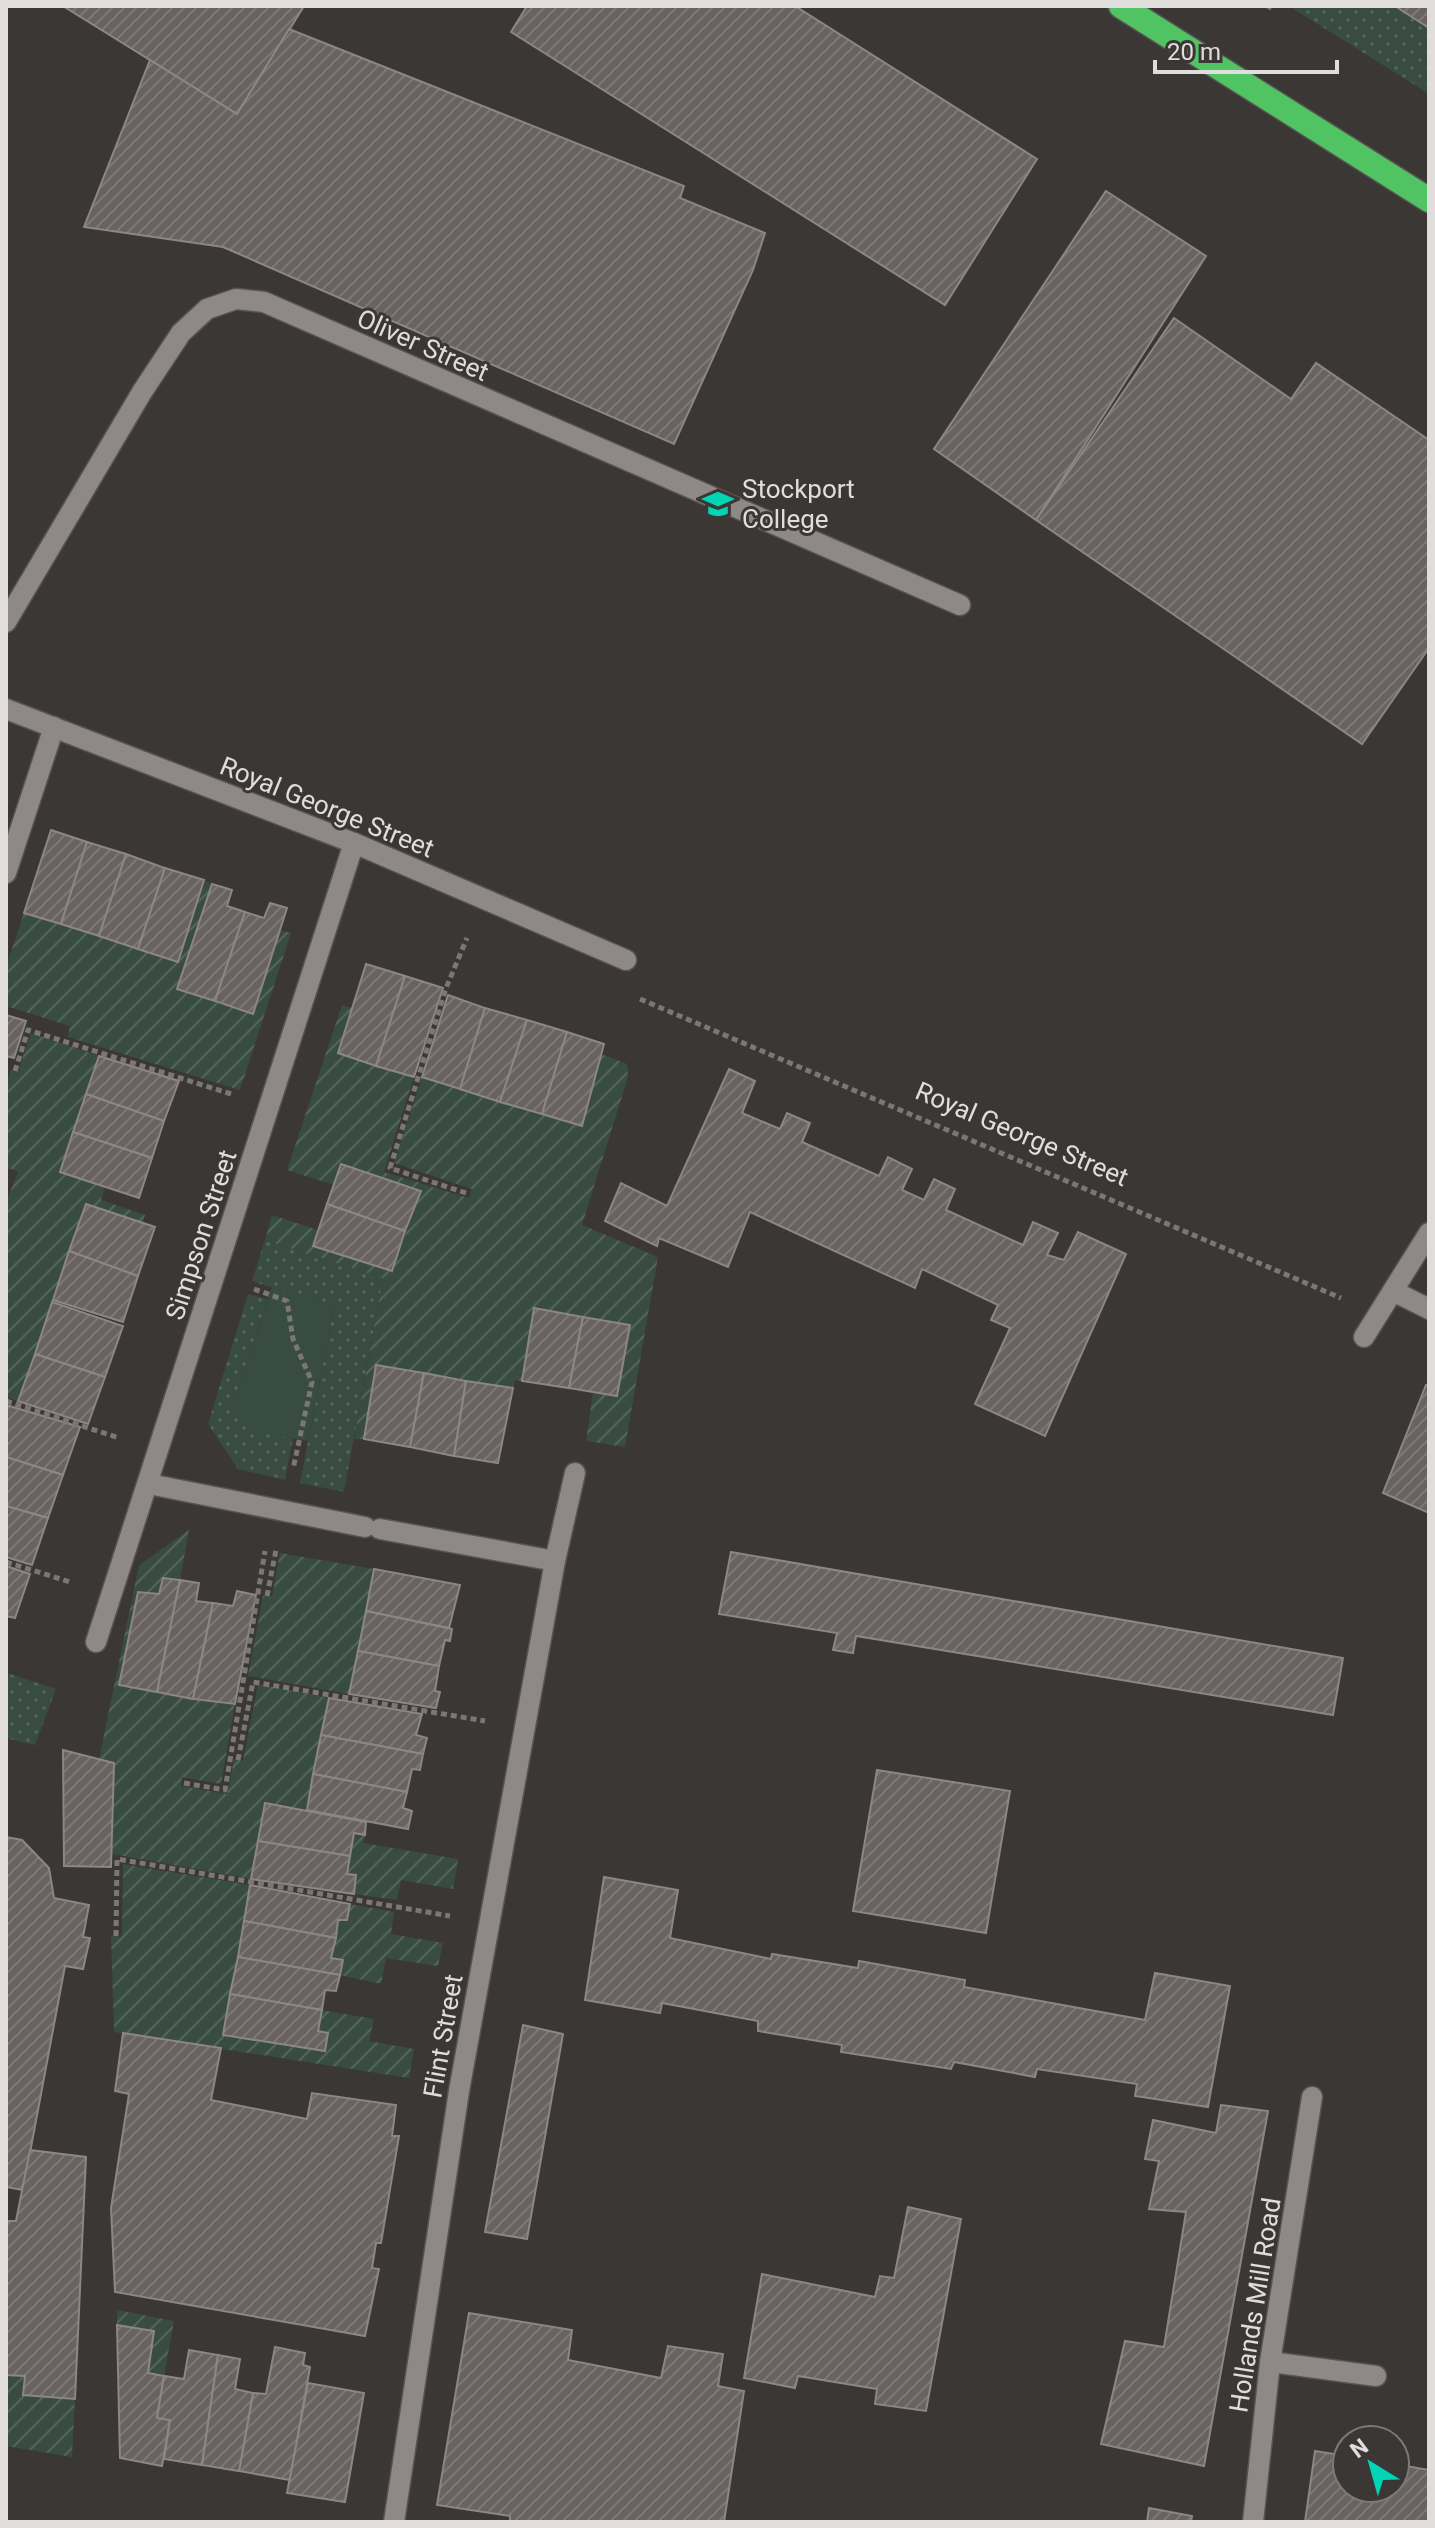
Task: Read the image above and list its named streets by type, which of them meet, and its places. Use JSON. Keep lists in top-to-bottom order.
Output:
{
  "streets": {
    "street": [
      "Oliver Street",
      "Royal George Street",
      "Simpson Street",
      "Flint Street",
      "Hollands Mill Road"
    ]
  },
  "crossings": [
    ["Royal George Street", "Simpson Street"]
  ],
  "places": {
    "school or university": ["Stockport College"]
  },
  "scale_bar": "20 m",
  "north": "top left"
}
